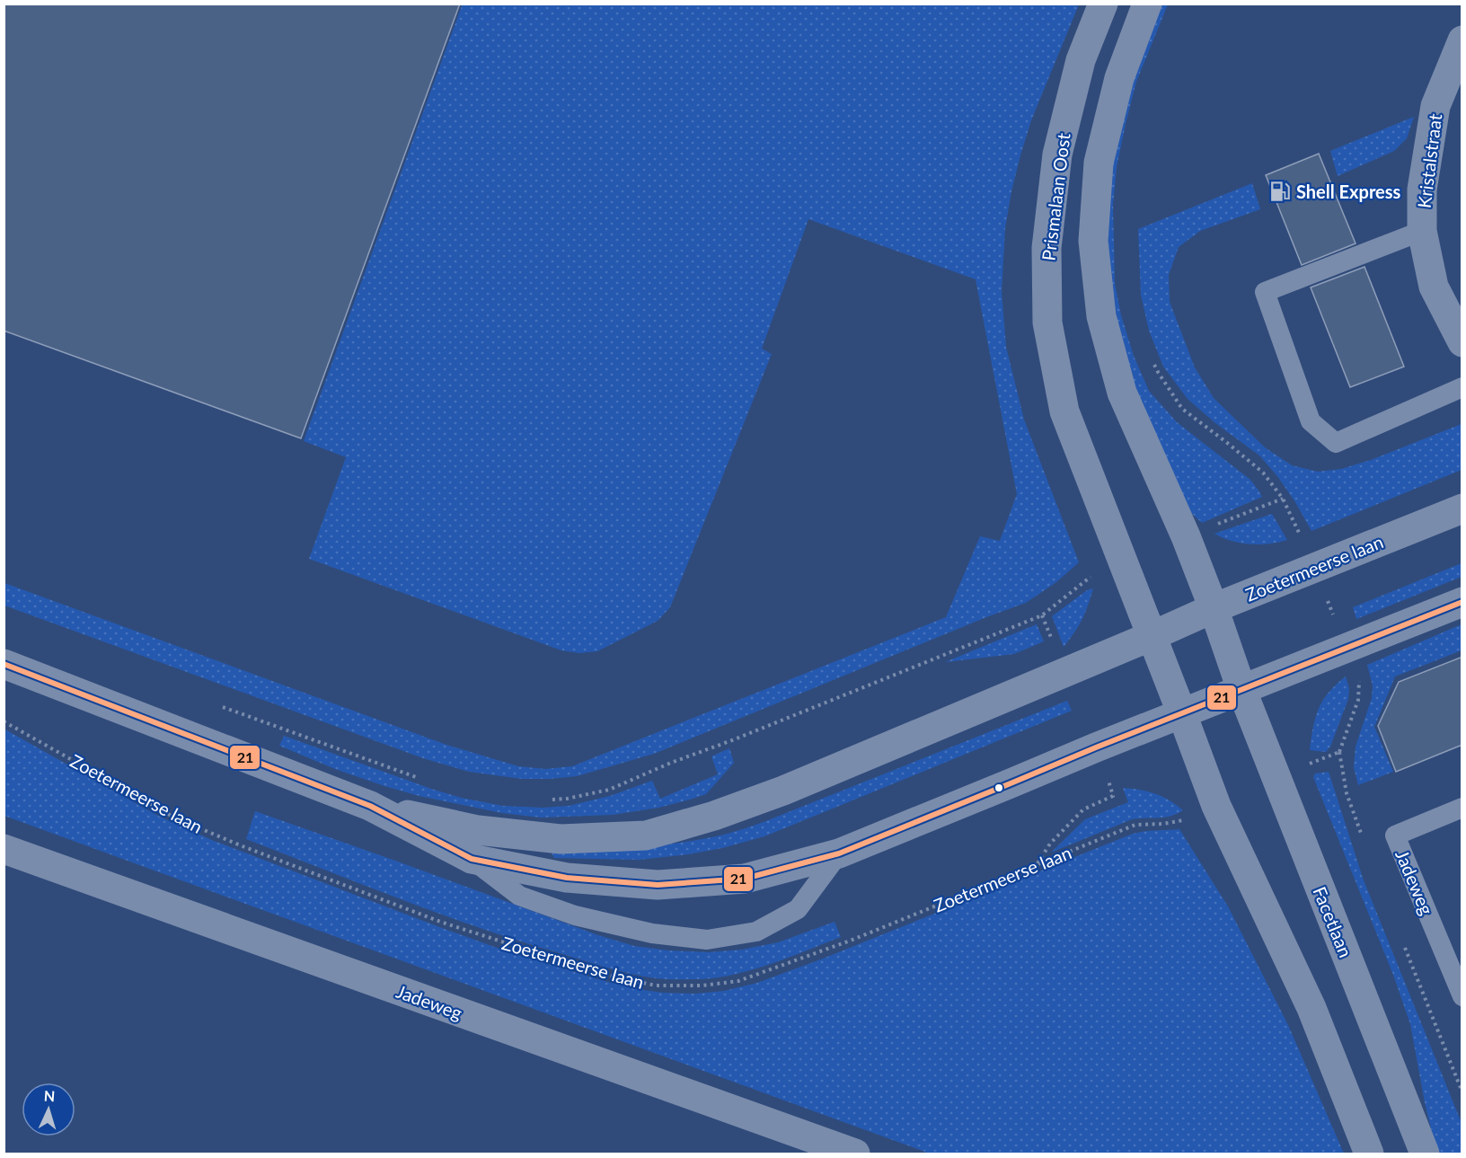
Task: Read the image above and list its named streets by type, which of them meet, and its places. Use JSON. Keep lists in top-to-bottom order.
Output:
{
  "streets": {
    "street": [
      "Kristalstraat",
      "Prismalaan Oost",
      "Zoetermeerse laan",
      "Jadeweg",
      "Facetlaan"
    ]
  },
  "crossings": [
    ["Prismalaan Oost", "Zoetermeerse laan"],
    ["Zoetermeerse laan", "Facetlaan"]
  ],
  "places": {
    "fuel station": ["Shell Express"]
  },
  "lines": ["transit line 21"],
  "north": "top"
}
